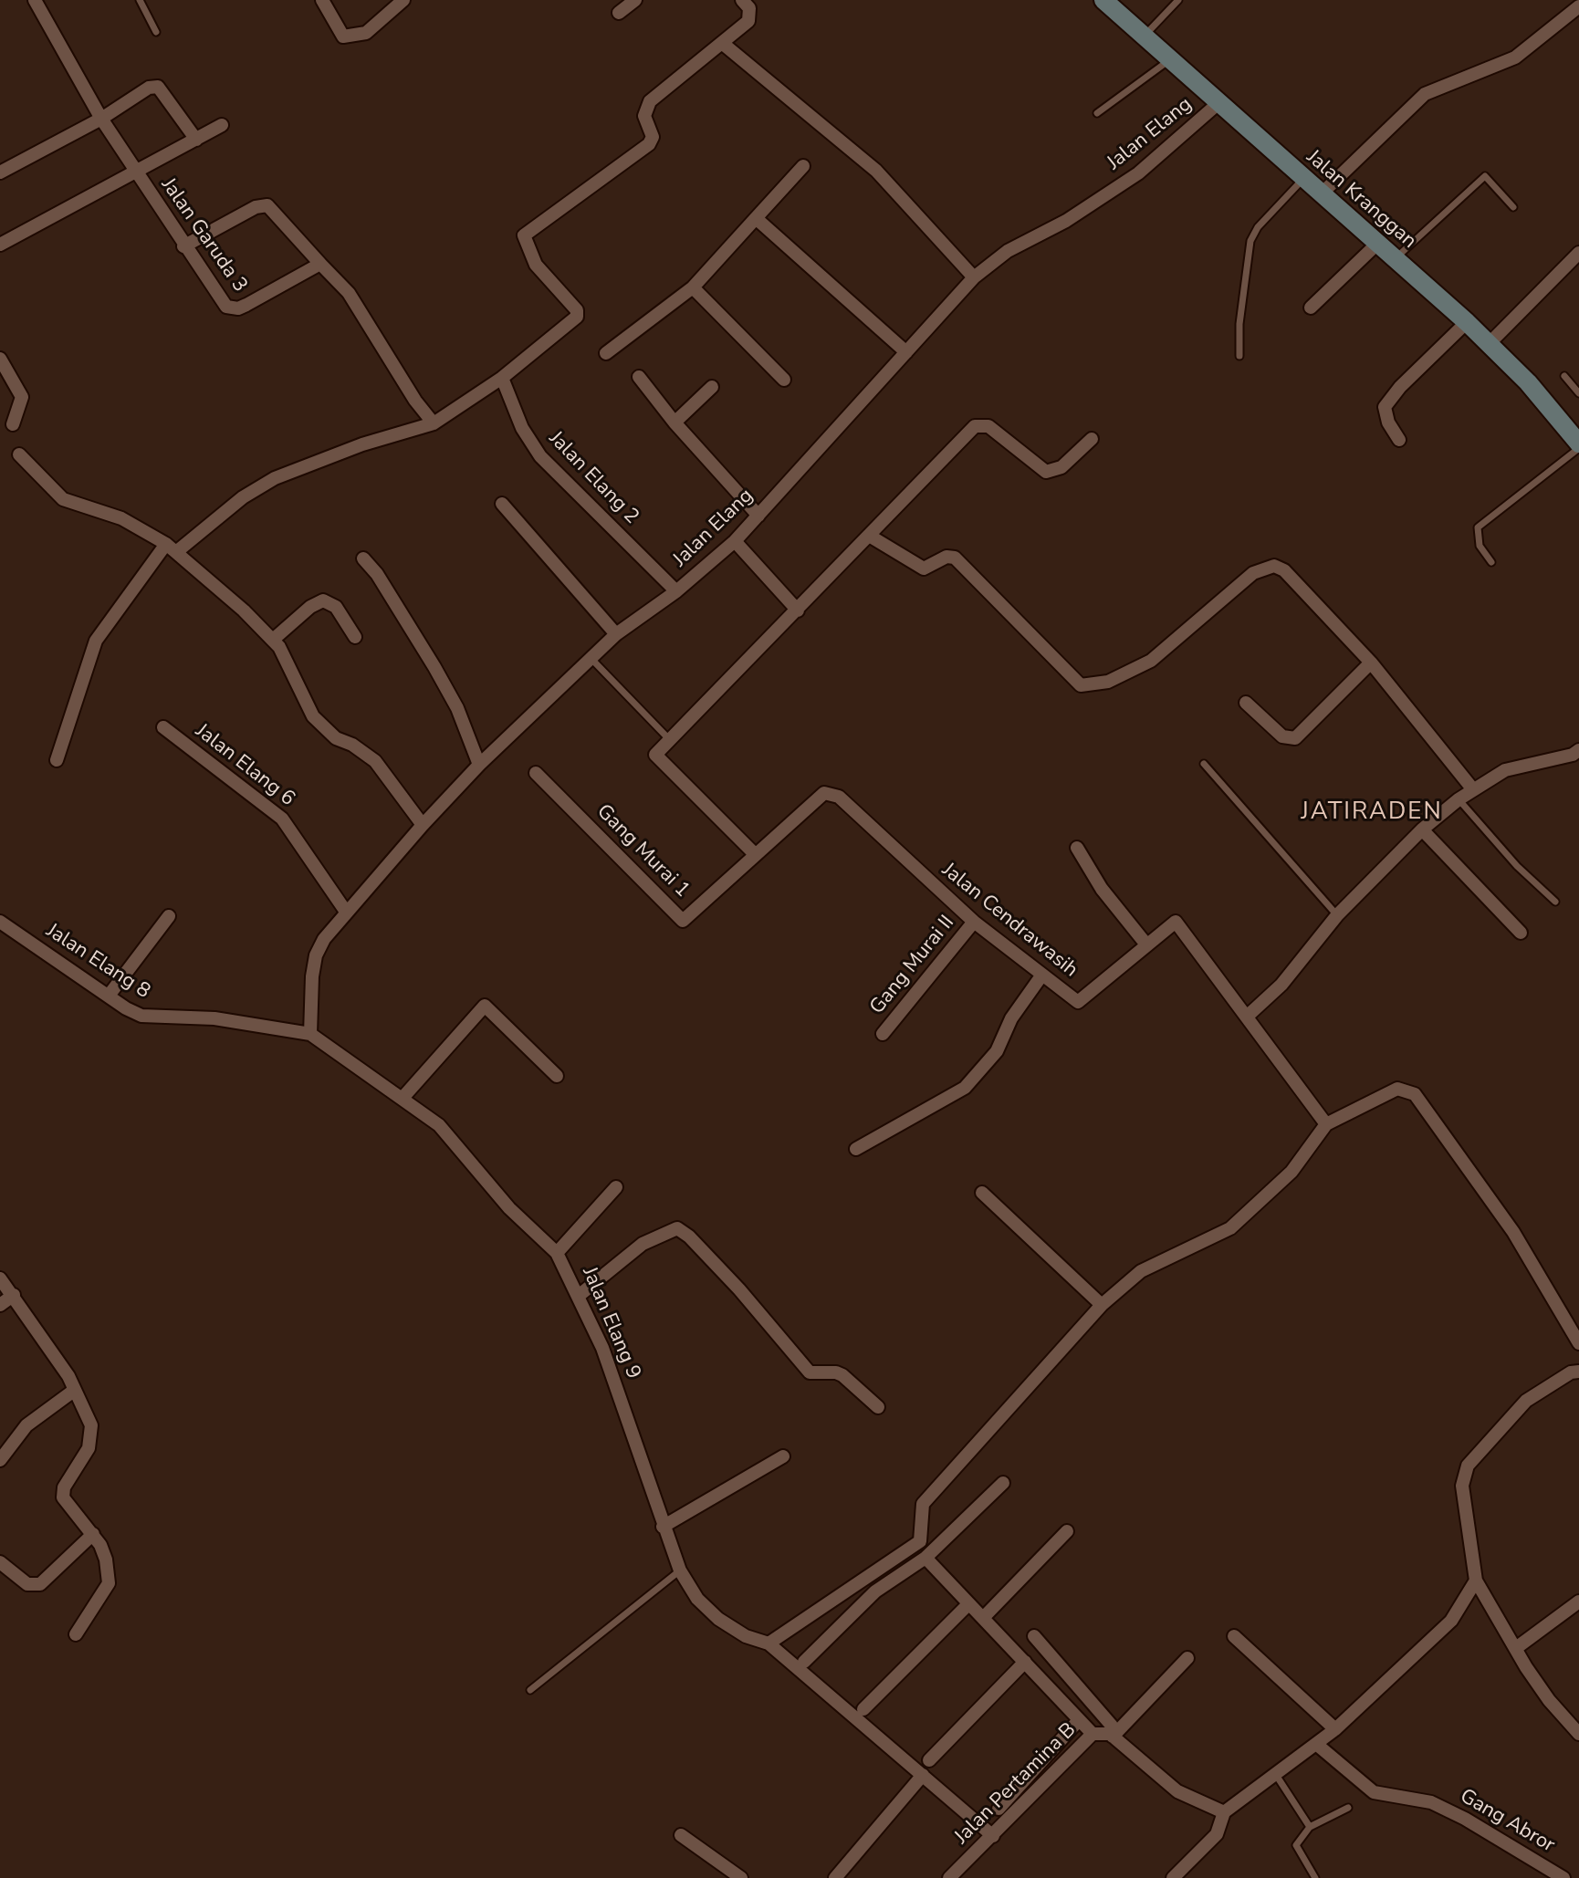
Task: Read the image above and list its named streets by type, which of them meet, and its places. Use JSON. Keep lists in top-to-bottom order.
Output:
{
  "streets": {
    "main road": ["Jalan Kranggan"],
    "street": [
      "Jalan Elang",
      "Jalan Garuda 3",
      "Jalan Elang 2",
      "Jalan Elang 6",
      "Gang Murai 1",
      "Jalan Cendrawasih",
      "Jalan Elang 8",
      "Gang Murai II",
      "Jalan Elang 9",
      "Jalan Pertamina B",
      "Gang Abror"
    ]
  },
  "crossings": [
    ["Jalan Elang", "Jalan Kranggan"],
    ["Jalan Elang", "Jalan Elang 2"],
    ["Jalan Elang", "Jalan Elang 6"],
    ["Jalan Elang", "Jalan Elang 8"],
    ["Jalan Elang", "Jalan Elang 9"],
    ["Gang Murai 1", "Jalan Cendrawasih"],
    ["Jalan Cendrawasih", "Gang Murai II"],
    ["Jalan Elang 8", "Jalan Elang 9"],
    ["Jalan Elang 9", "Jalan Pertamina B"]
  ],
  "districts": ["JATIRADEN"]
}
